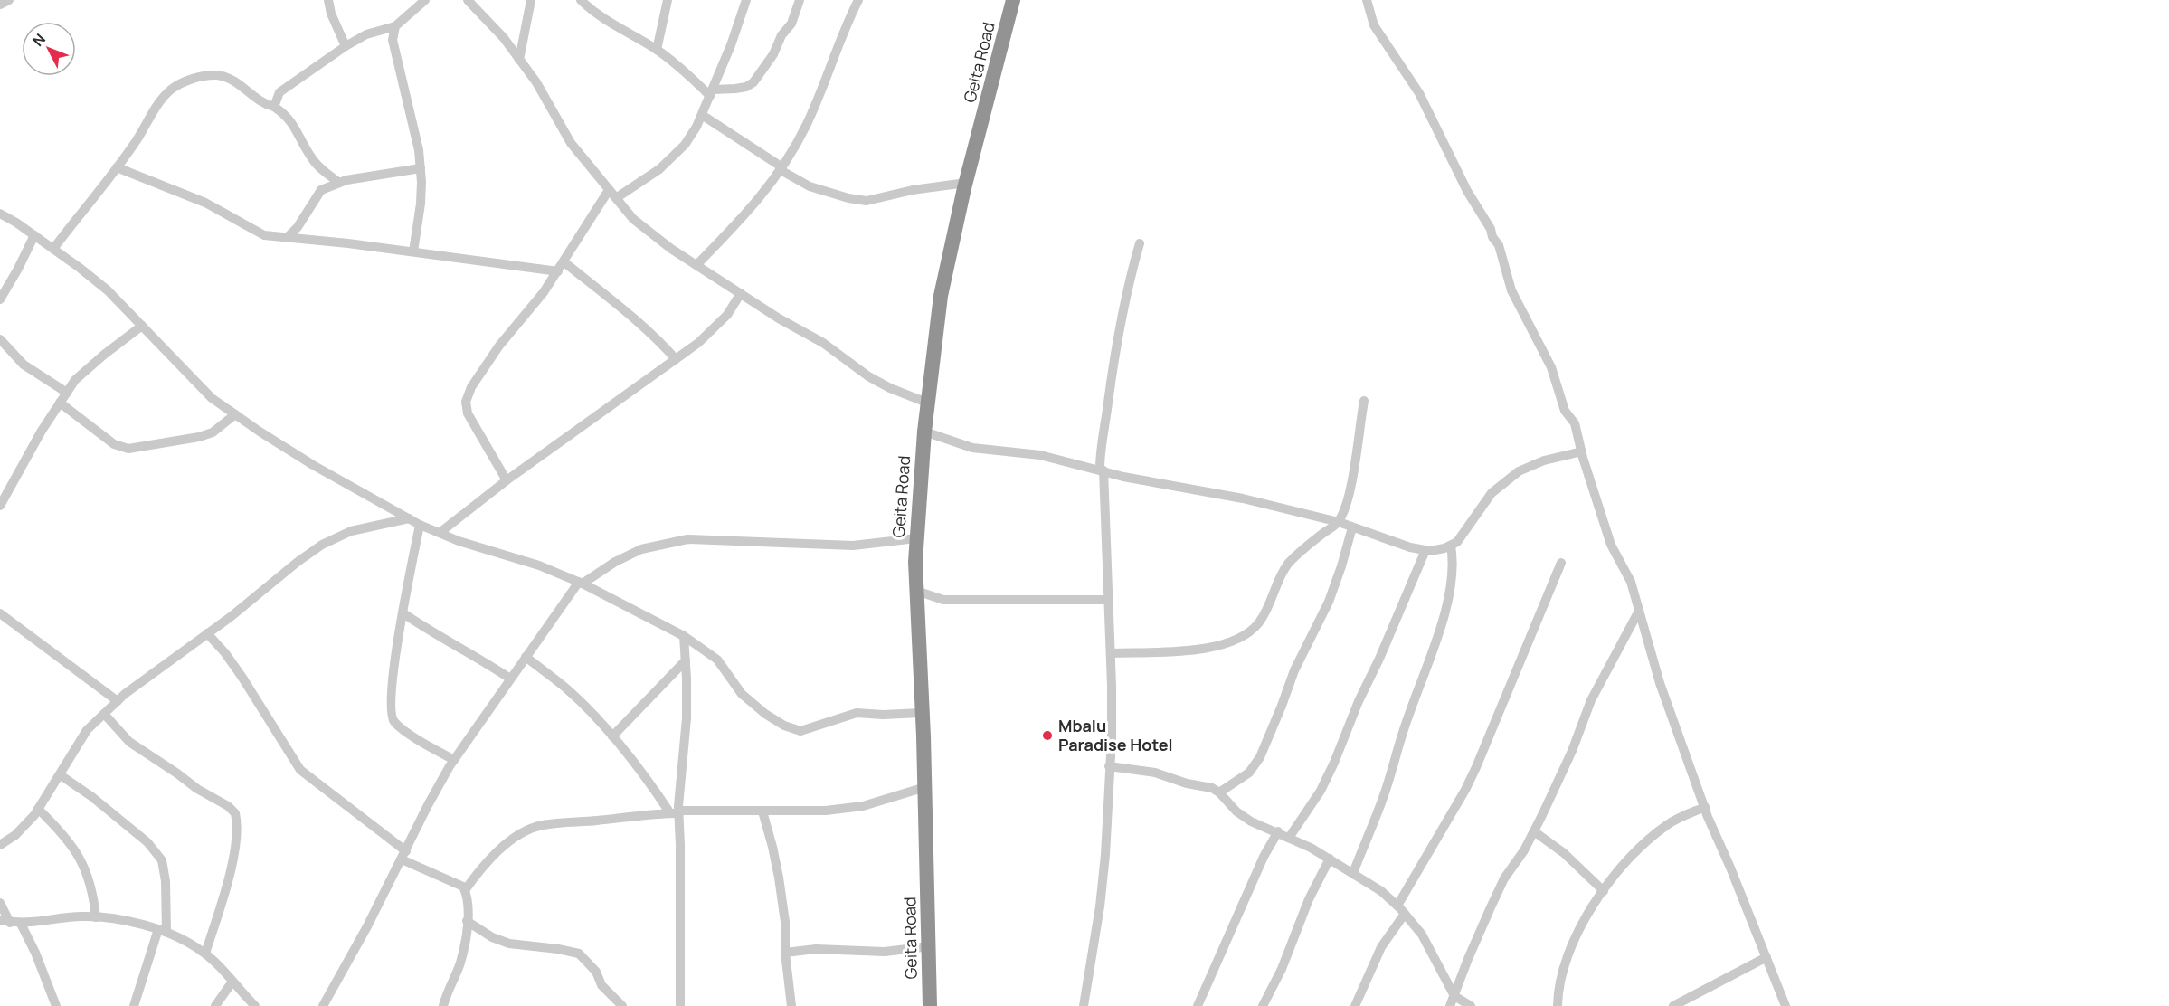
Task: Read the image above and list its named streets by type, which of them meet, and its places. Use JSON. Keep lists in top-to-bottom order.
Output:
{
  "streets": {
    "highway": ["Geita Road"]
  },
  "places": ["Mbalu Paradise Hotel"],
  "north": "top left"
}
